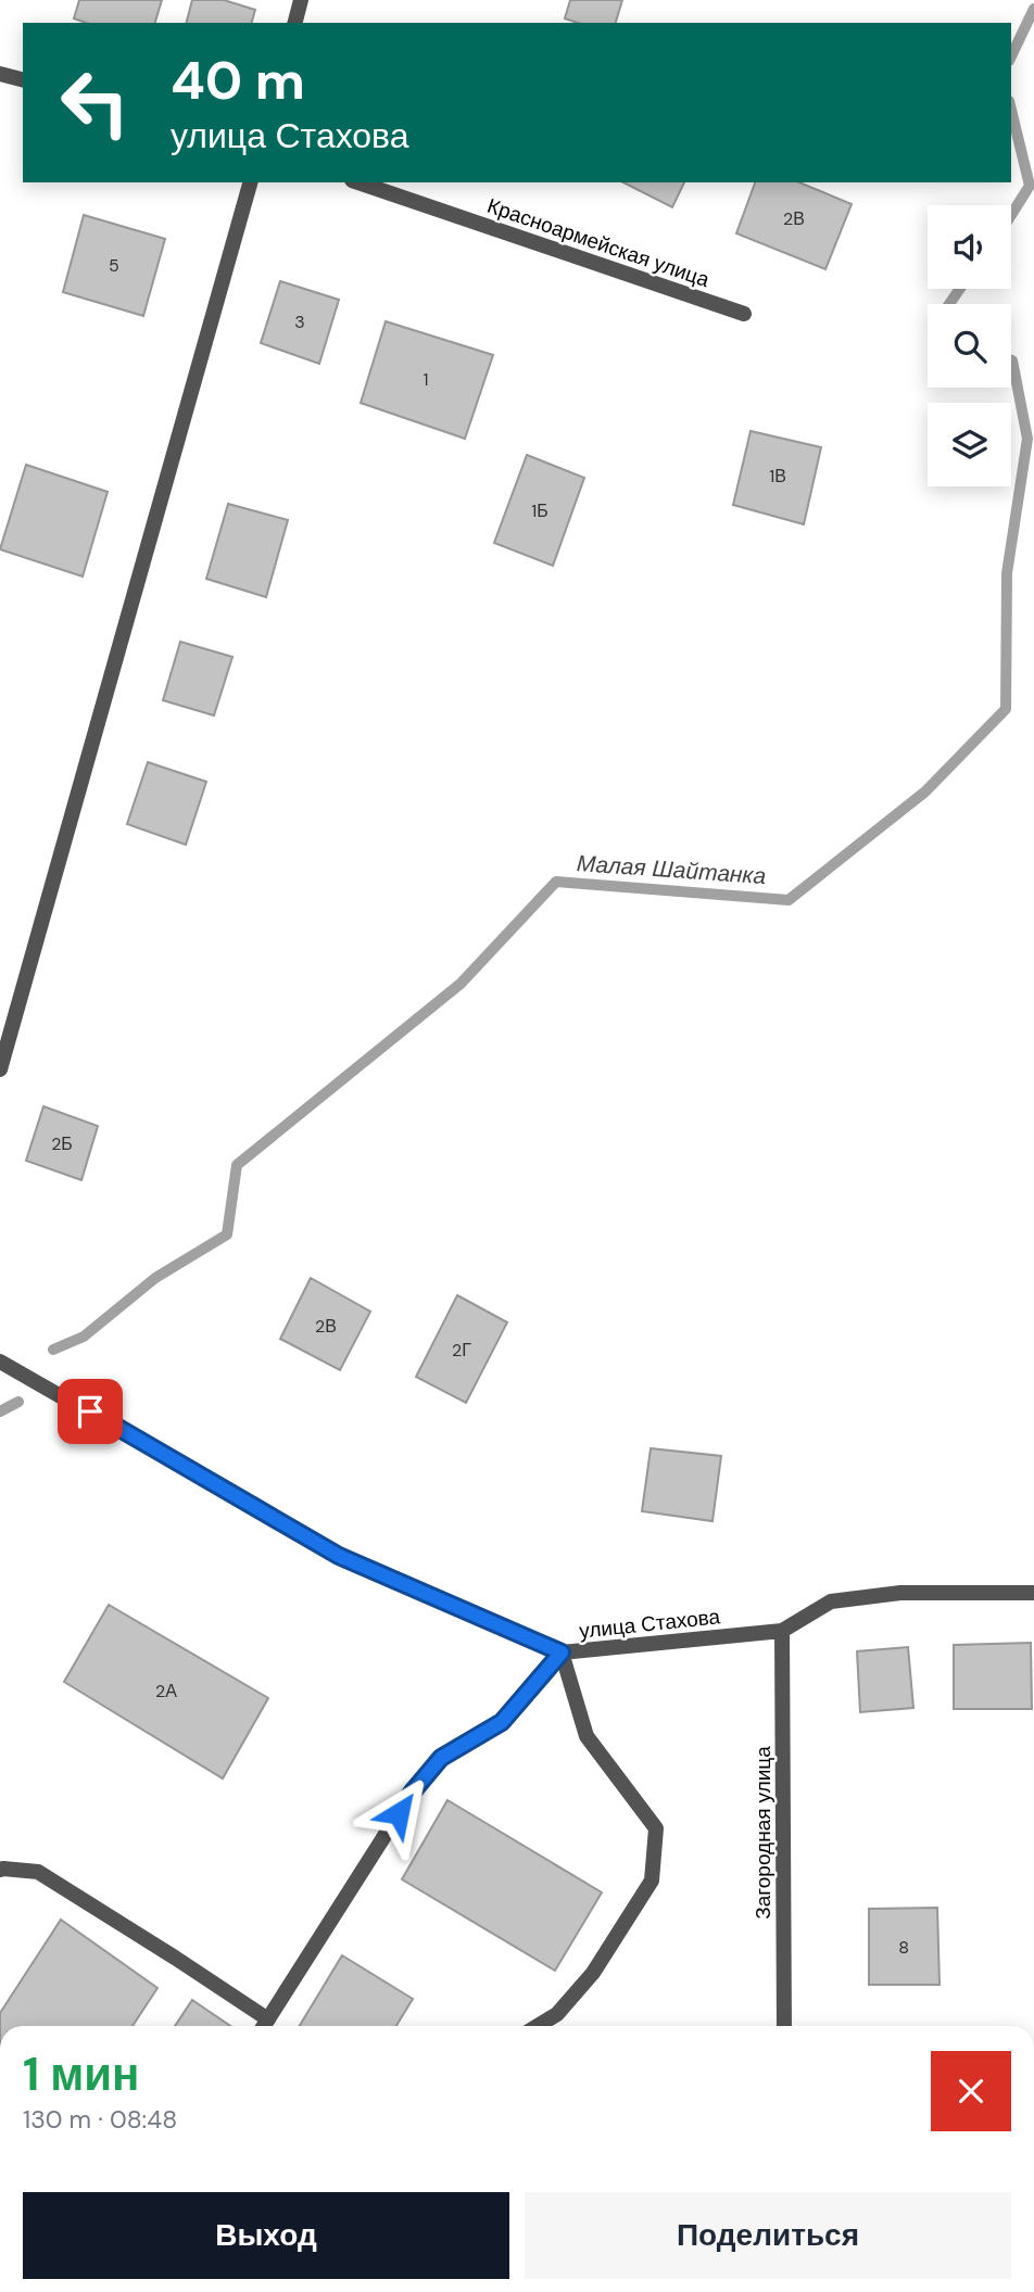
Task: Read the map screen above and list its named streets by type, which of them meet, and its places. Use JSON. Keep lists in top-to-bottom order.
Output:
{
  "streets": {
    "street": ["Красноармейская улица", "улица Стахова", "Загородная улица"]
  },
  "crossings": [
    ["улица Стахова", "Загородная улица"]
  ],
  "water": ["Малая Шайтанка"],
  "house_numbers": [
    "2В",
    "5",
    "3",
    "1",
    "1В",
    "1Б",
    "2Б",
    "2В",
    "2Г",
    "2А",
    "8"
  ],
  "page": {
    "turn": ["40 m", "улица Стахова"],
    "heading": ["1 мин", "130 m · 08:48"],
    "buttons": ["Выход", "Поделиться"]
  }
}
